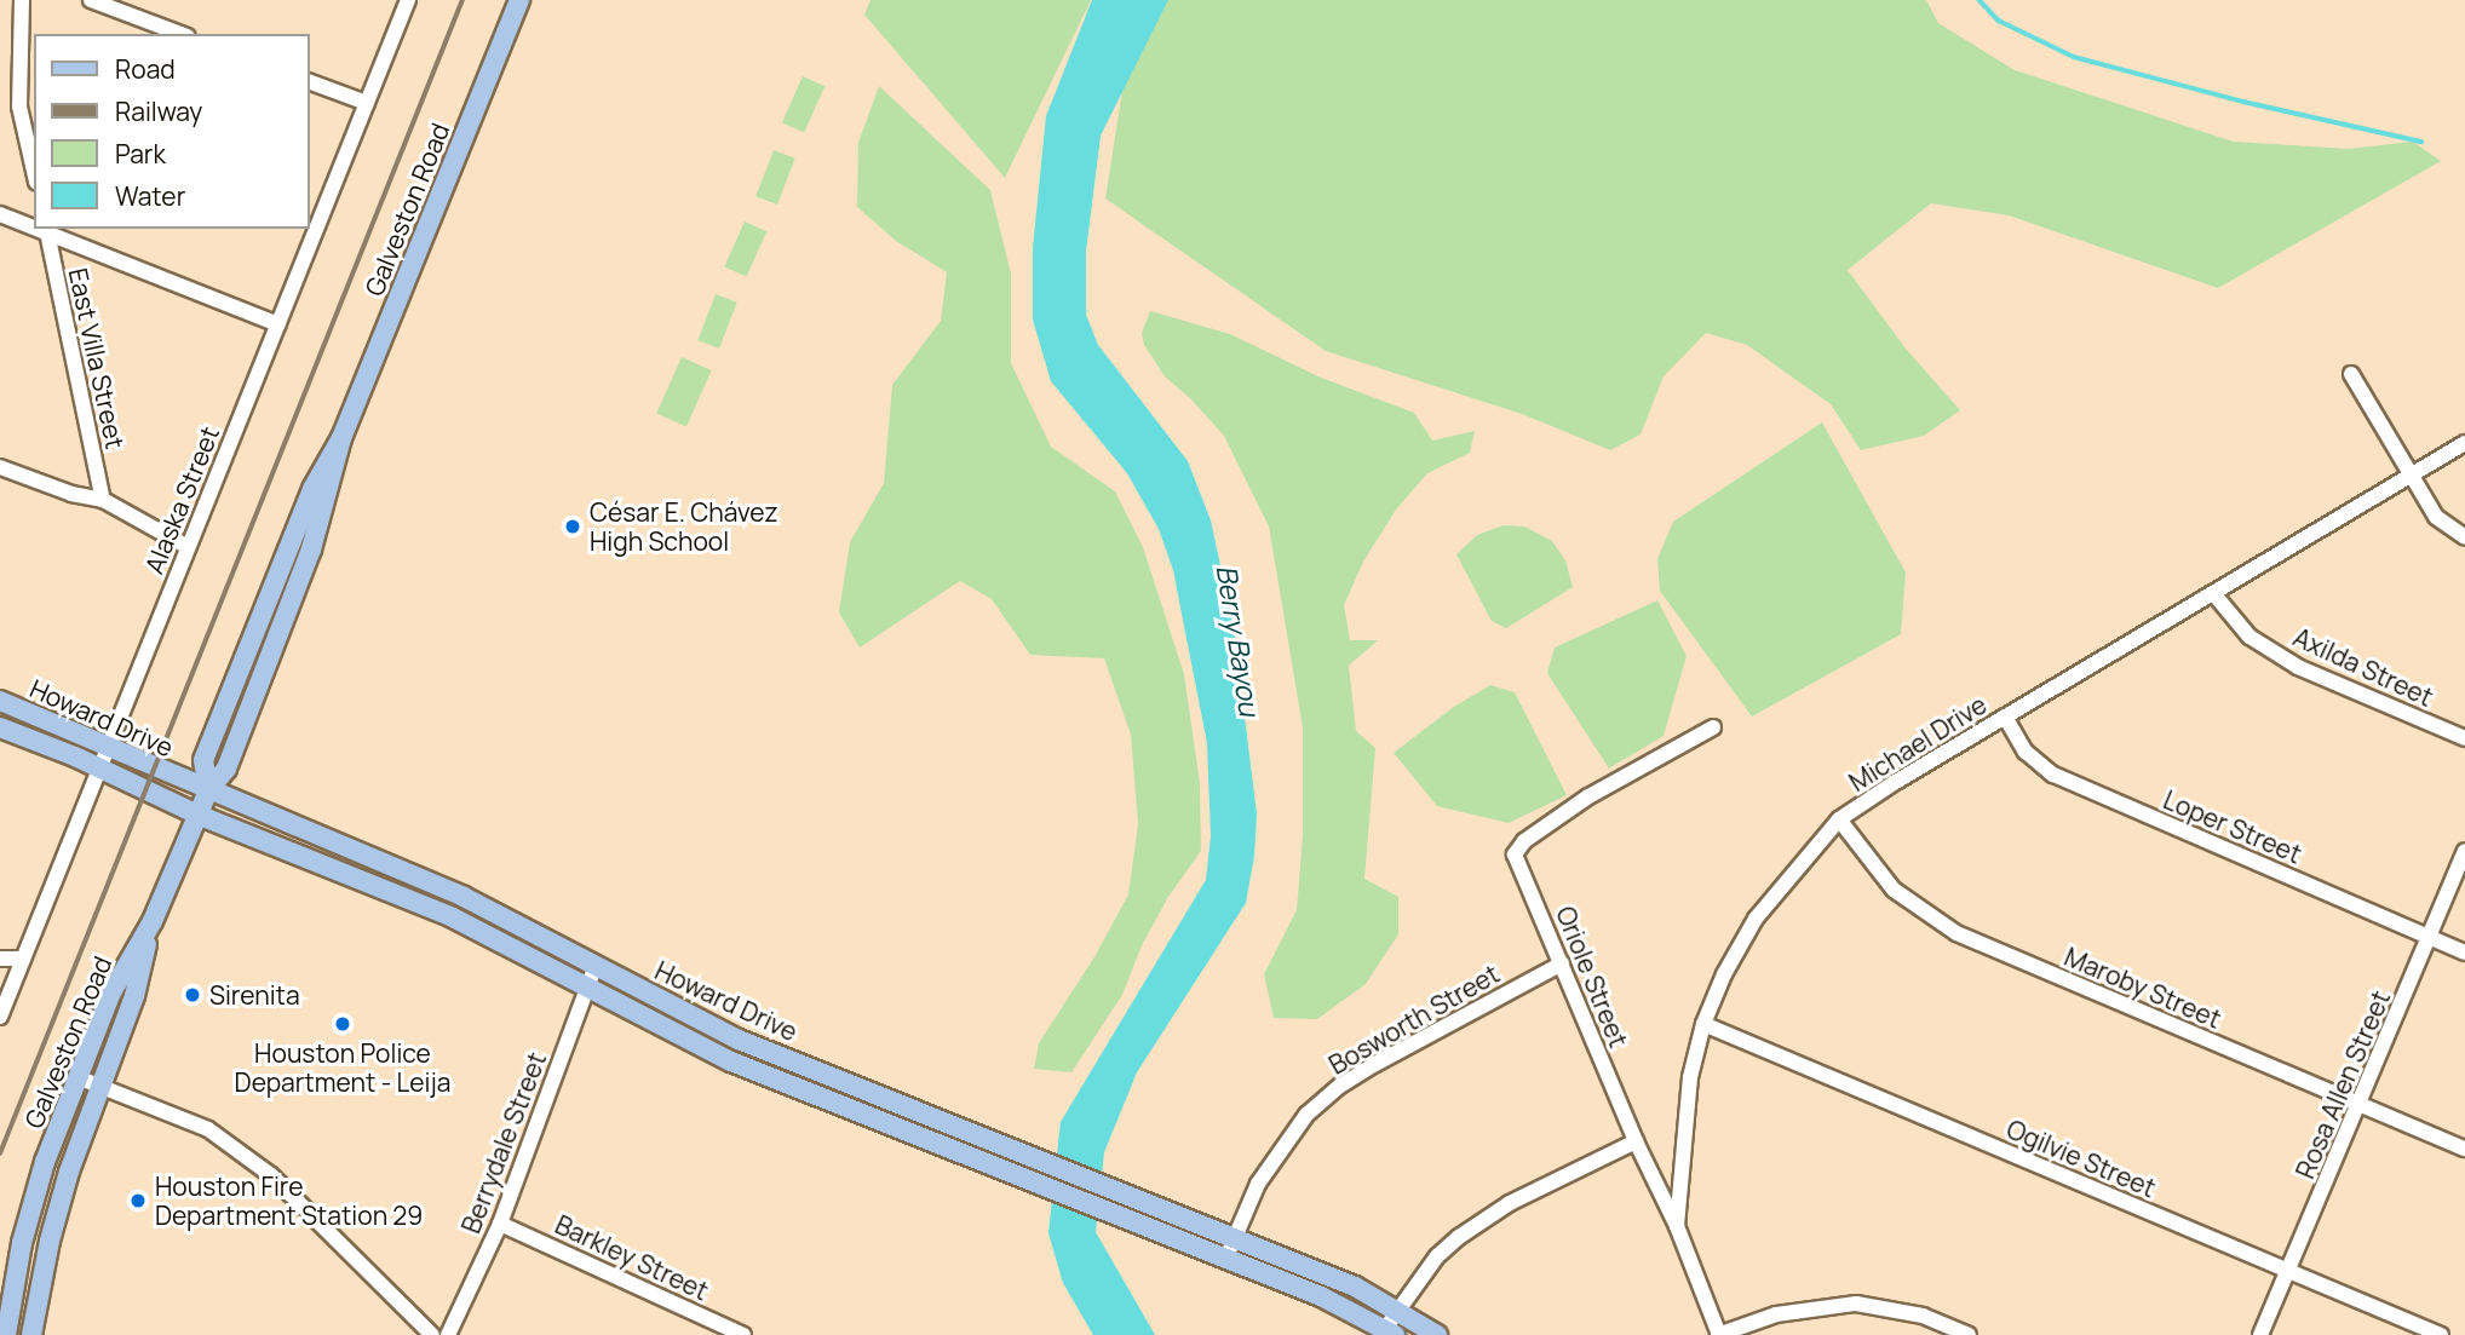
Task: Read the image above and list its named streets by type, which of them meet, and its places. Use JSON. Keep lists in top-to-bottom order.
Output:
{
  "streets": {
    "main road": ["Galveston Road", "Howard Drive"],
    "street": [
      "East Villa Street",
      "Alaska Street",
      "Axilda Street",
      "Michael Drive",
      "Loper Street",
      "Oriole Street",
      "Maroby Street",
      "Bosworth Street",
      "Rosa Allen Street",
      "Berrydale Street",
      "Ogilvie Street",
      "Barkley Street"
    ]
  },
  "crossings": [
    ["Galveston Road", "Howard Drive"],
    ["Alaska Street", "Howard Drive"],
    ["Axilda Street", "Michael Drive"],
    ["Howard Drive", "Bosworth Street"],
    ["Howard Drive", "Berrydale Street"],
    ["Michael Drive", "Loper Street"],
    ["Michael Drive", "Oriole Street"],
    ["Michael Drive", "Maroby Street"],
    ["Michael Drive", "Ogilvie Street"],
    ["Loper Street", "Rosa Allen Street"],
    ["Oriole Street", "Bosworth Street"],
    ["Maroby Street", "Rosa Allen Street"],
    ["Rosa Allen Street", "Ogilvie Street"],
    ["Berrydale Street", "Barkley Street"]
  ],
  "water": ["Berry Bayou"],
  "places": [
    "César E. Chávez High School",
    "Sirenita",
    "Houston Police Department - Leija",
    "Houston Fire Department Station 29"
  ],
  "legend": [
    "Road",
    "Railway",
    "Park",
    "Water"
  ]
}
